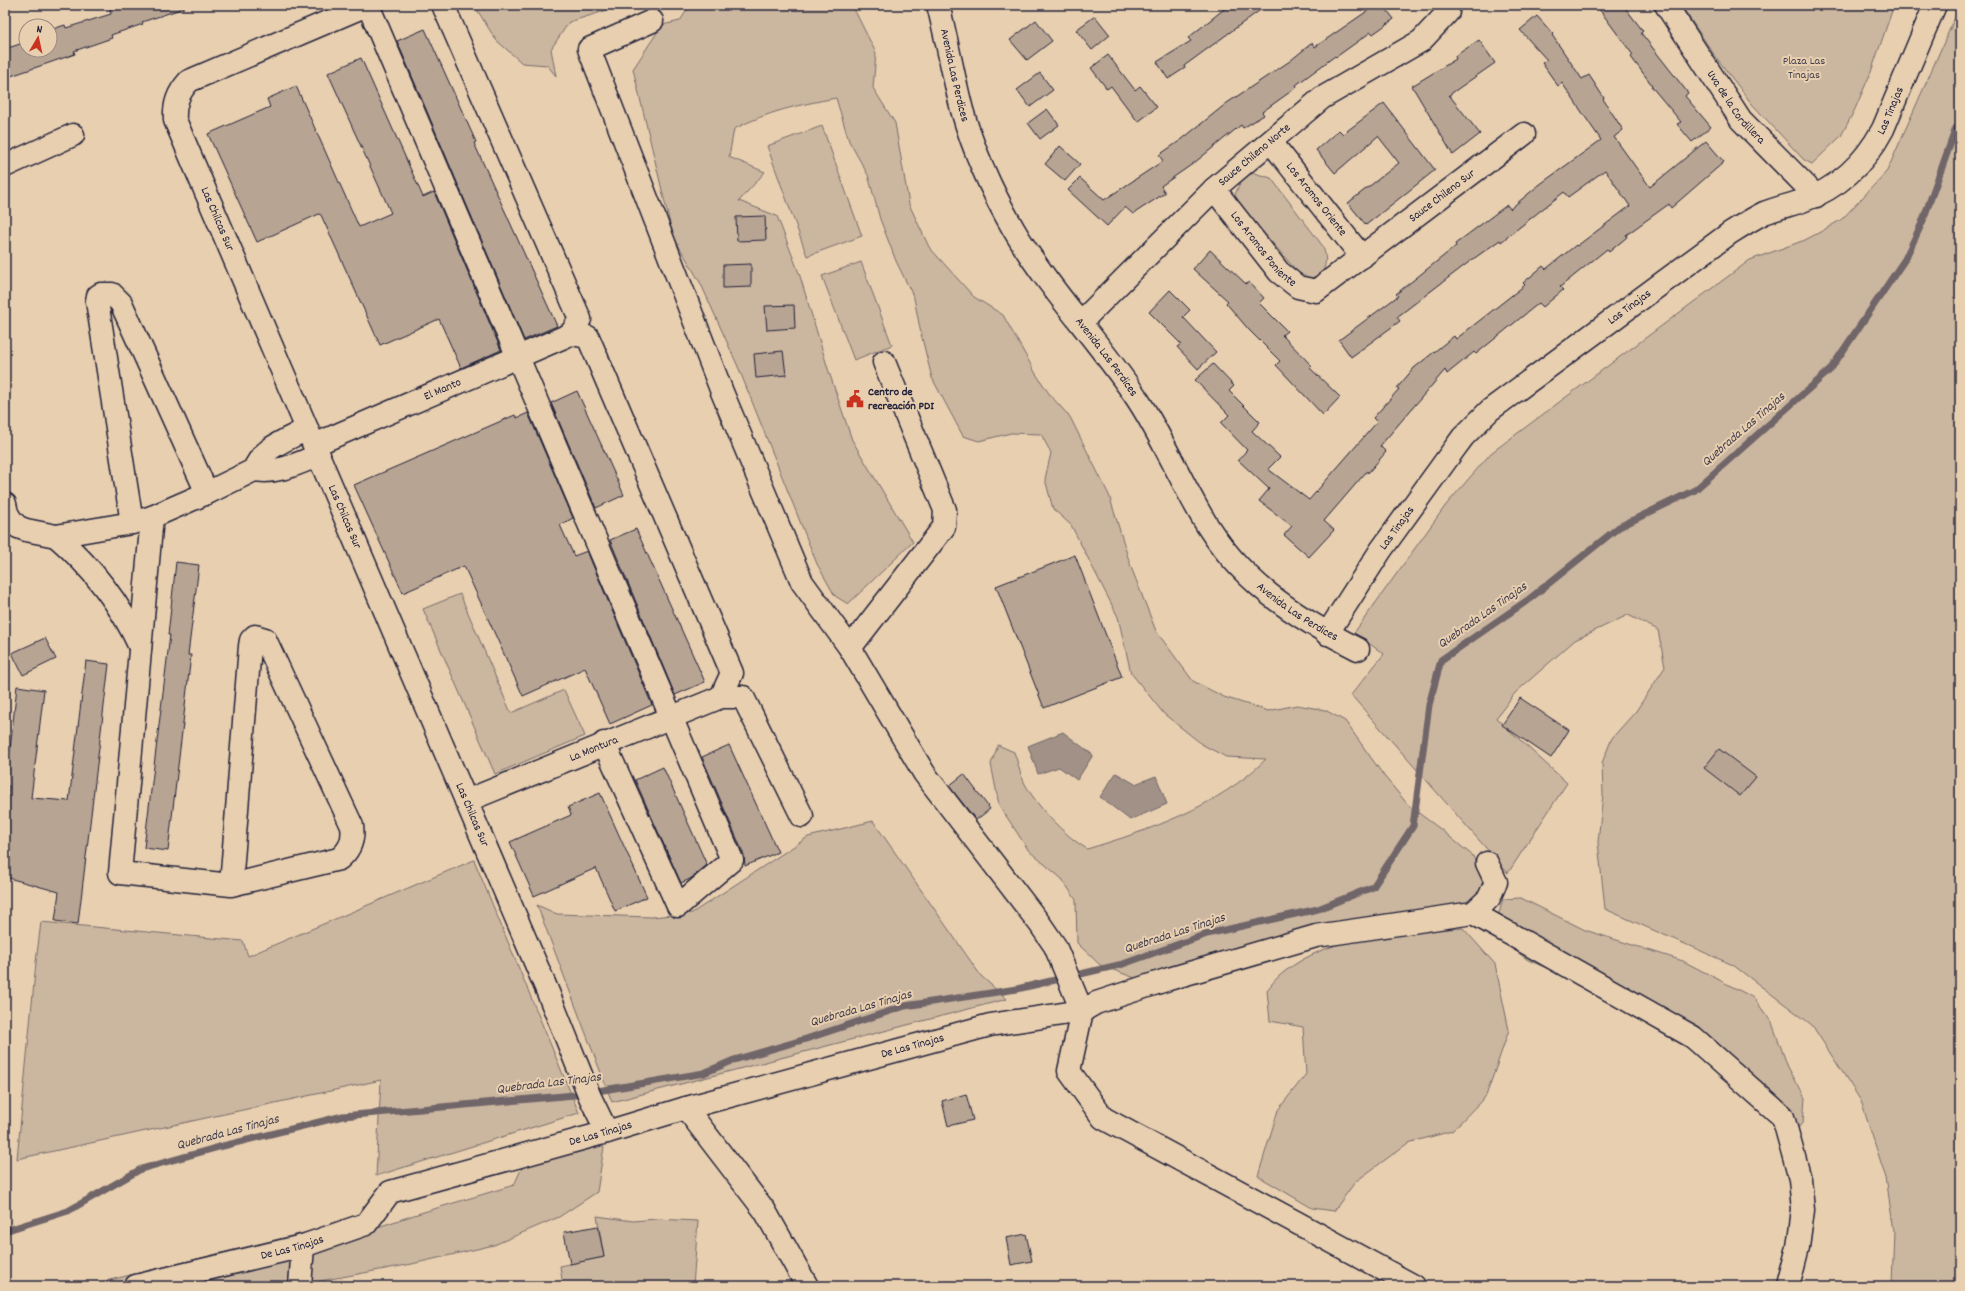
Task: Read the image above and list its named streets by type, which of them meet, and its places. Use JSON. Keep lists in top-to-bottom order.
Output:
{
  "streets": {
    "street": [
      "Avenida Las Perdices",
      "Uva de la Cordillera",
      "Las Tinajas",
      "Sauce Chileno Norte",
      "Sauce Chileno Sur",
      "Los Aromos Oriente",
      "Las Chilcas Sur",
      "Los Aromos Poniente",
      "El Manto",
      "La Montura",
      "De Las Tinajas"
    ]
  },
  "crossings": [
    ["Avenida Las Perdices", "Las Tinajas"],
    ["Avenida Las Perdices", "Sauce Chileno Norte"],
    ["Uva de la Cordillera", "Las Tinajas"],
    ["Sauce Chileno Norte", "Los Aromos Oriente"],
    ["Sauce Chileno Norte", "Los Aromos Poniente"],
    ["Sauce Chileno Sur", "Los Aromos Oriente"],
    ["Sauce Chileno Sur", "Los Aromos Poniente"],
    ["Los Aromos Oriente", "Los Aromos Poniente"],
    ["Las Chilcas Sur", "El Manto"],
    ["Las Chilcas Sur", "La Montura"],
    ["Las Chilcas Sur", "De Las Tinajas"]
  ],
  "water": ["Quebrada Las Tinajas"],
  "parks": ["Plaza Las Tinajas"],
  "places": {
    "public building": ["Centro de recreación PDI"]
  },
  "north": "top"
}
